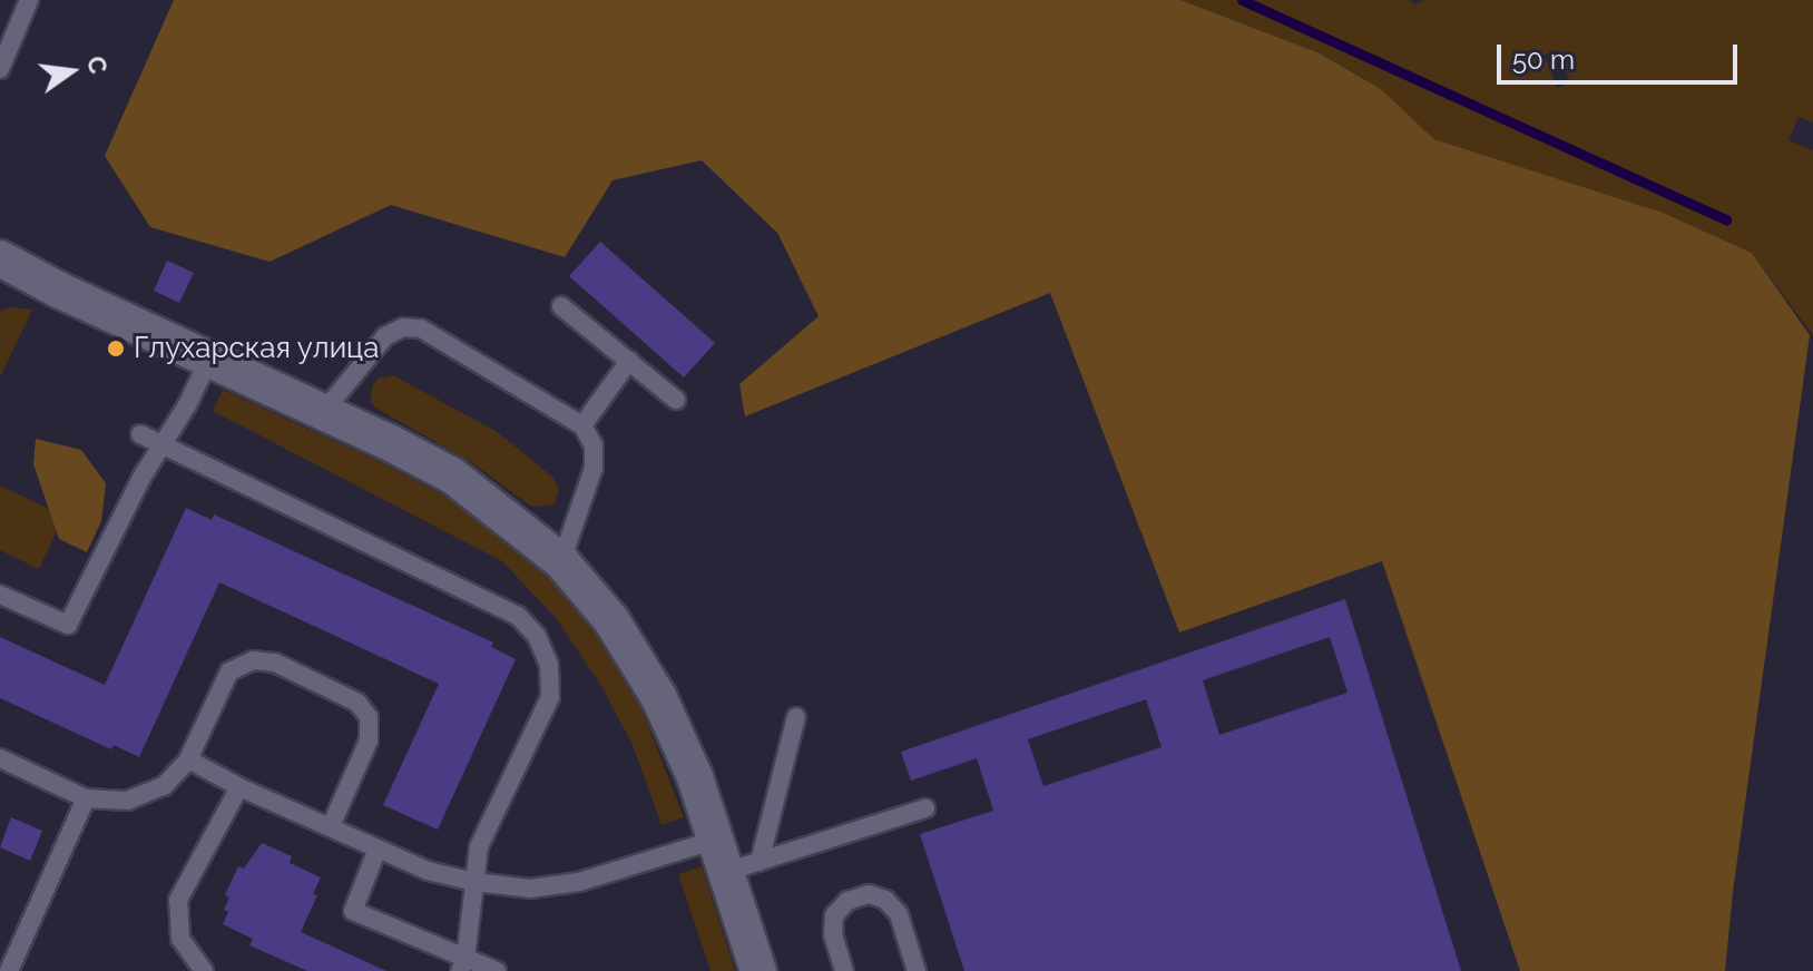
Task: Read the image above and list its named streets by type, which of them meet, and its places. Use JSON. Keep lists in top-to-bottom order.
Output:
{
  "places": ["Глухарская улица"],
  "scale_bar": "50 m",
  "north": "right"
}
